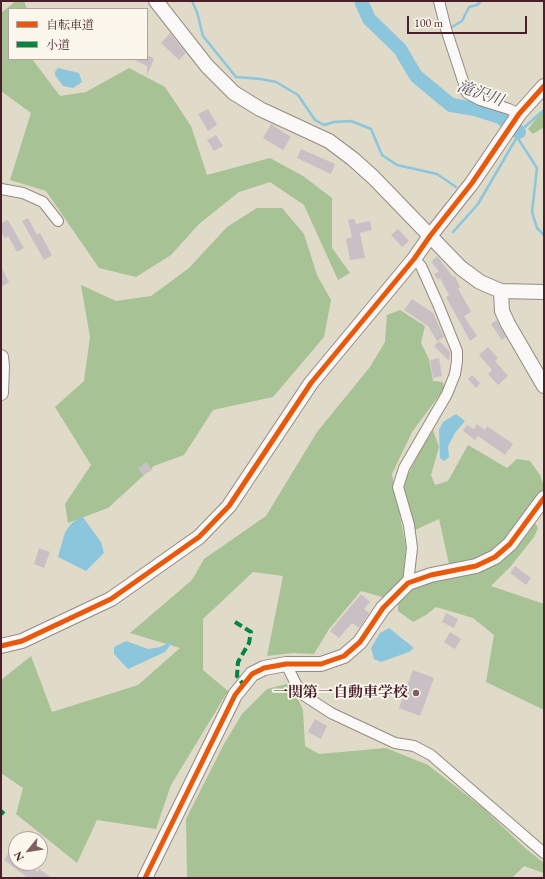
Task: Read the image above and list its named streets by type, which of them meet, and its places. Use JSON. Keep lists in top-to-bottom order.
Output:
{
  "water": ["滝沢川"],
  "places": ["一関第一自動車学校"],
  "legend": ["自転車道", "小道"],
  "scale_bar": "100 m",
  "north": "bottom left"
}
